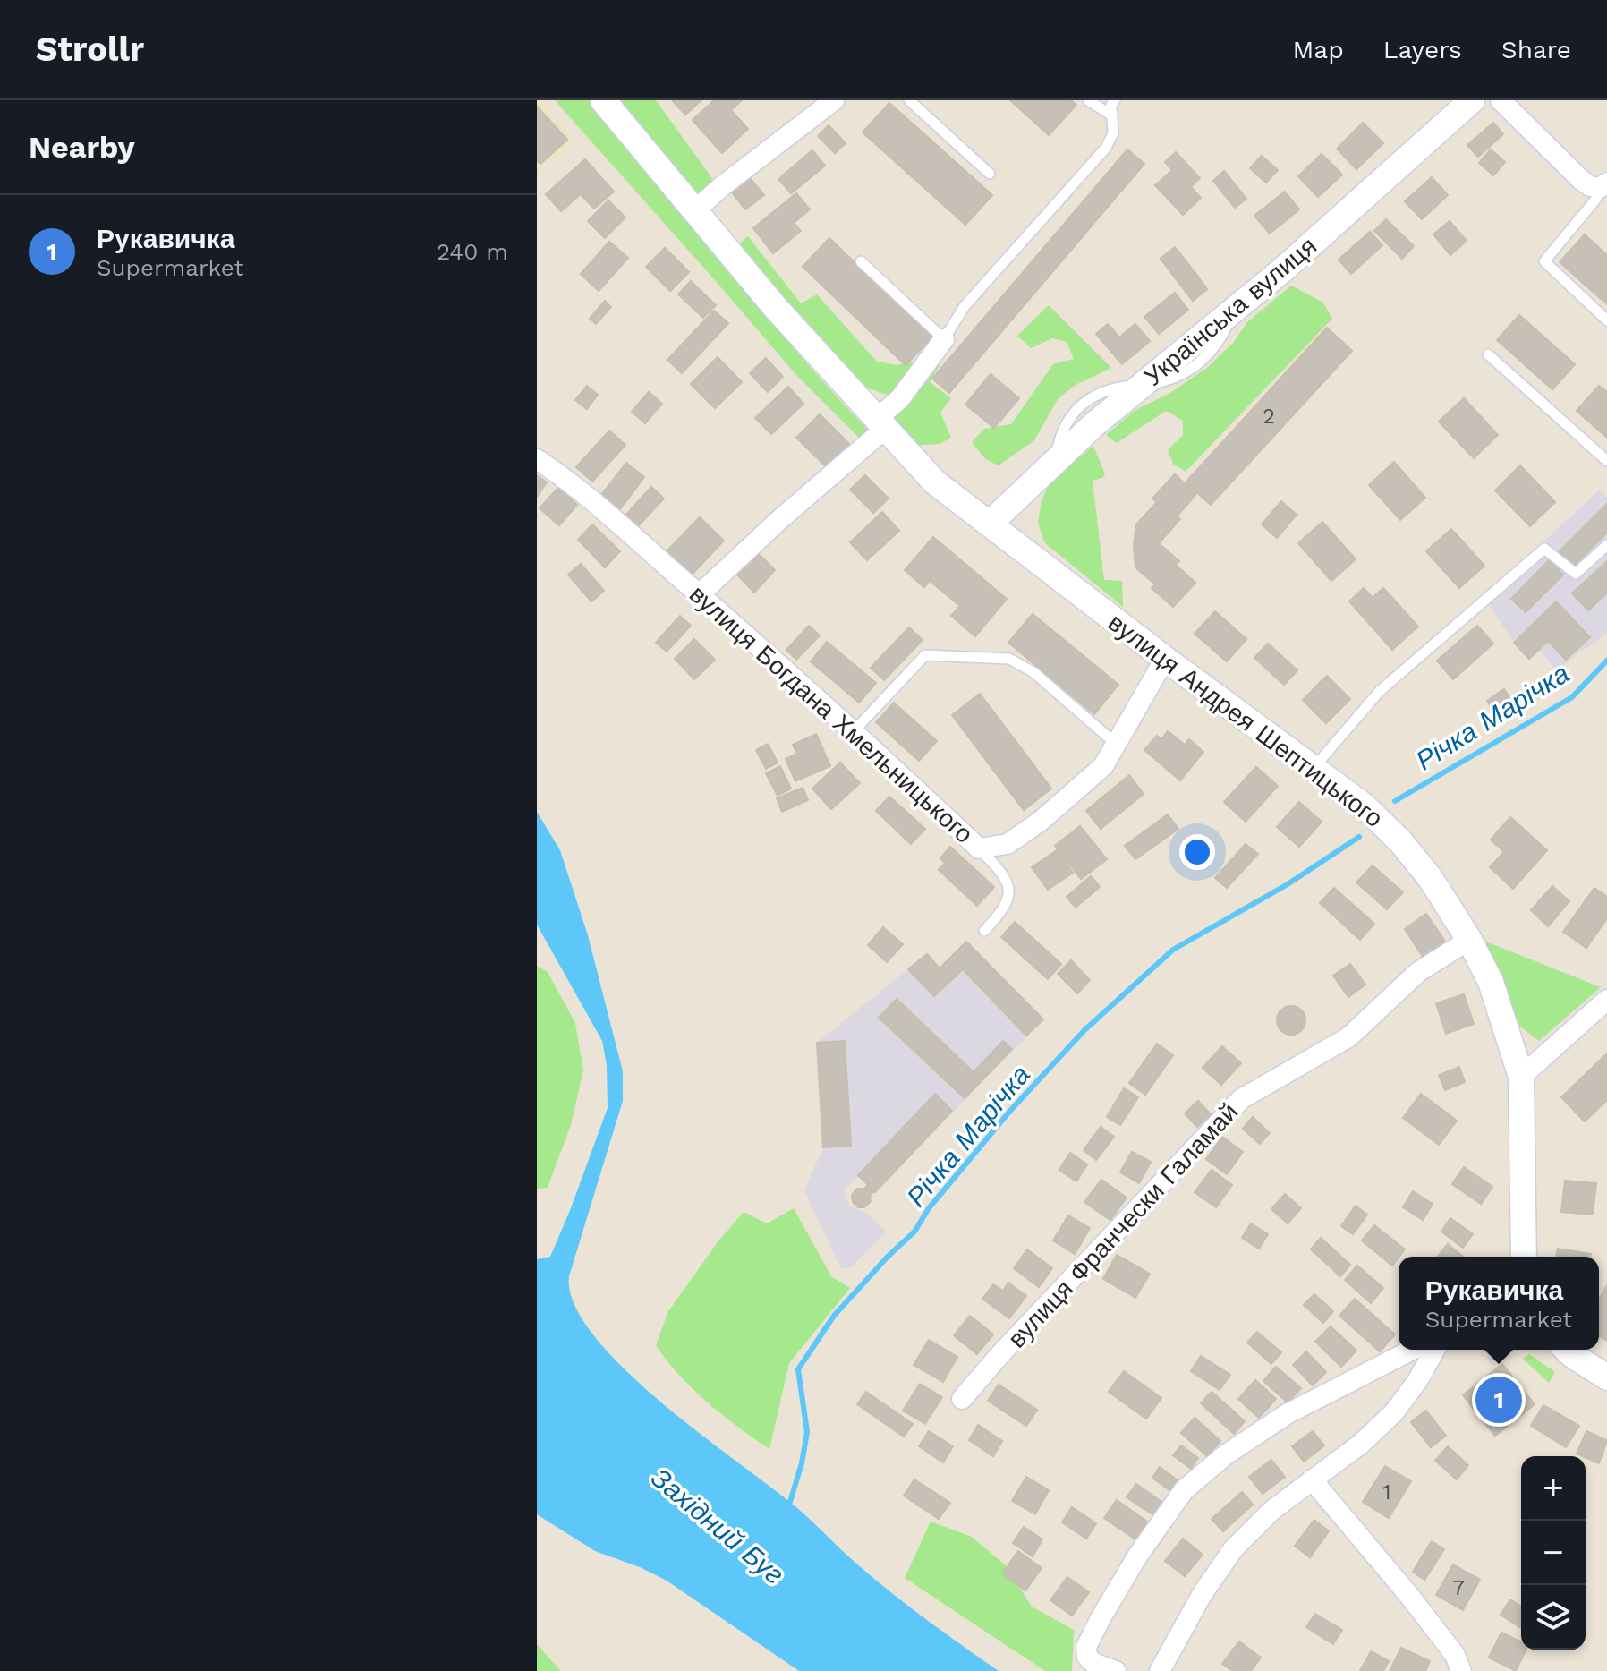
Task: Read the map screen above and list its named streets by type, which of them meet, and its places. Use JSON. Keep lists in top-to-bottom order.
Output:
{
  "streets": {
    "street": [
      "Українська вулиця",
      "вулиця Богдана Хмельницького",
      "вулиця Андрея Шептицького",
      "вулиця Франчески Галамай"
    ]
  },
  "crossings": [
    ["Українська вулиця", "вулиця Андрея Шептицького"],
    ["вулиця Богдана Хмельницького", "вулиця Андрея Шептицького"],
    ["вулиця Андрея Шептицького", "вулиця Франчески Галамай"]
  ],
  "water": ["Річка Марічка", "Західний Буг"],
  "house_numbers": ["2", "1", "7"],
  "page": {
    "header": "Strollr",
    "nav": ["Map", "Layers", "Share"],
    "heading": "Nearby",
    "list": [
      {
        "mark": "1",
        "name": "Рукавичка",
        "note": "Supermarket",
        "value": "240 m"
      }
    ],
    "popup": ["Рукавичка", "Supermarket"],
    "pins": "1",
    "map_buttons": ["+", "−"]
  }
}
